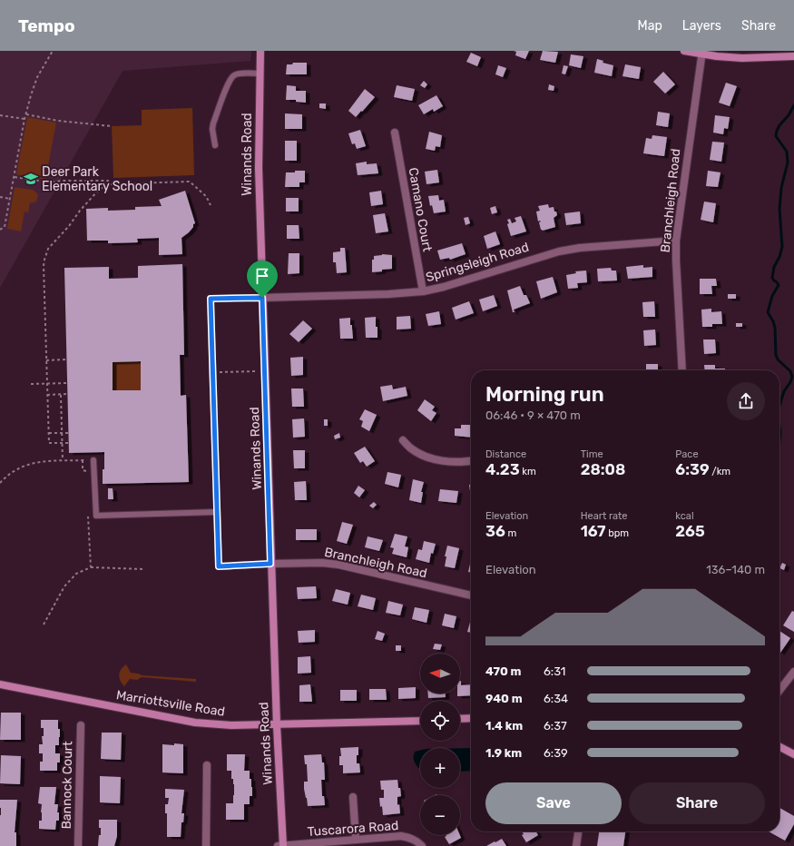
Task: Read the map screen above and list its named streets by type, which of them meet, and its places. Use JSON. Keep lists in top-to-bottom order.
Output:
{
  "streets": {
    "street": [
      "Winands Road",
      "Branchleigh Road",
      "Camano Court",
      "Springsleigh Road",
      "Marriottsville Road",
      "Bannock Court",
      "Tuscarora Road"
    ]
  },
  "crossings": [
    ["Winands Road", "Branchleigh Road"],
    ["Winands Road", "Springsleigh Road"],
    ["Winands Road", "Marriottsville Road"],
    ["Winands Road", "Tuscarora Road"],
    ["Branchleigh Road", "Springsleigh Road"],
    ["Camano Court", "Springsleigh Road"]
  ],
  "places": {
    "school or university": ["Deer Park Elementary School"]
  },
  "north": "left",
  "page": {
    "header": "Tempo",
    "nav": ["Map", "Layers", "Share"],
    "heading": ["Morning run", "06:46 · 9 × 470 m"],
    "stats": [
      ["Distance", "4.23 km"],
      ["Time", "28:08"],
      ["Pace", "6:39 /km"],
      ["Elevation", "36 m"],
      ["Heart rate", "167 bpm"],
      ["kcal", "265"]
    ],
    "chart": ["Elevation", "136–140 m"],
    "map_buttons": ["+", "−"],
    "list": [
      {
        "name": "470 m",
        "note": "6:31"
      },
      {
        "name": "940 m",
        "note": "6:34"
      },
      {
        "name": "1.4 km",
        "note": "6:37"
      },
      {
        "name": "1.9 km",
        "note": "6:39"
      }
    ],
    "buttons": ["Save", "Share"]
  }
}
